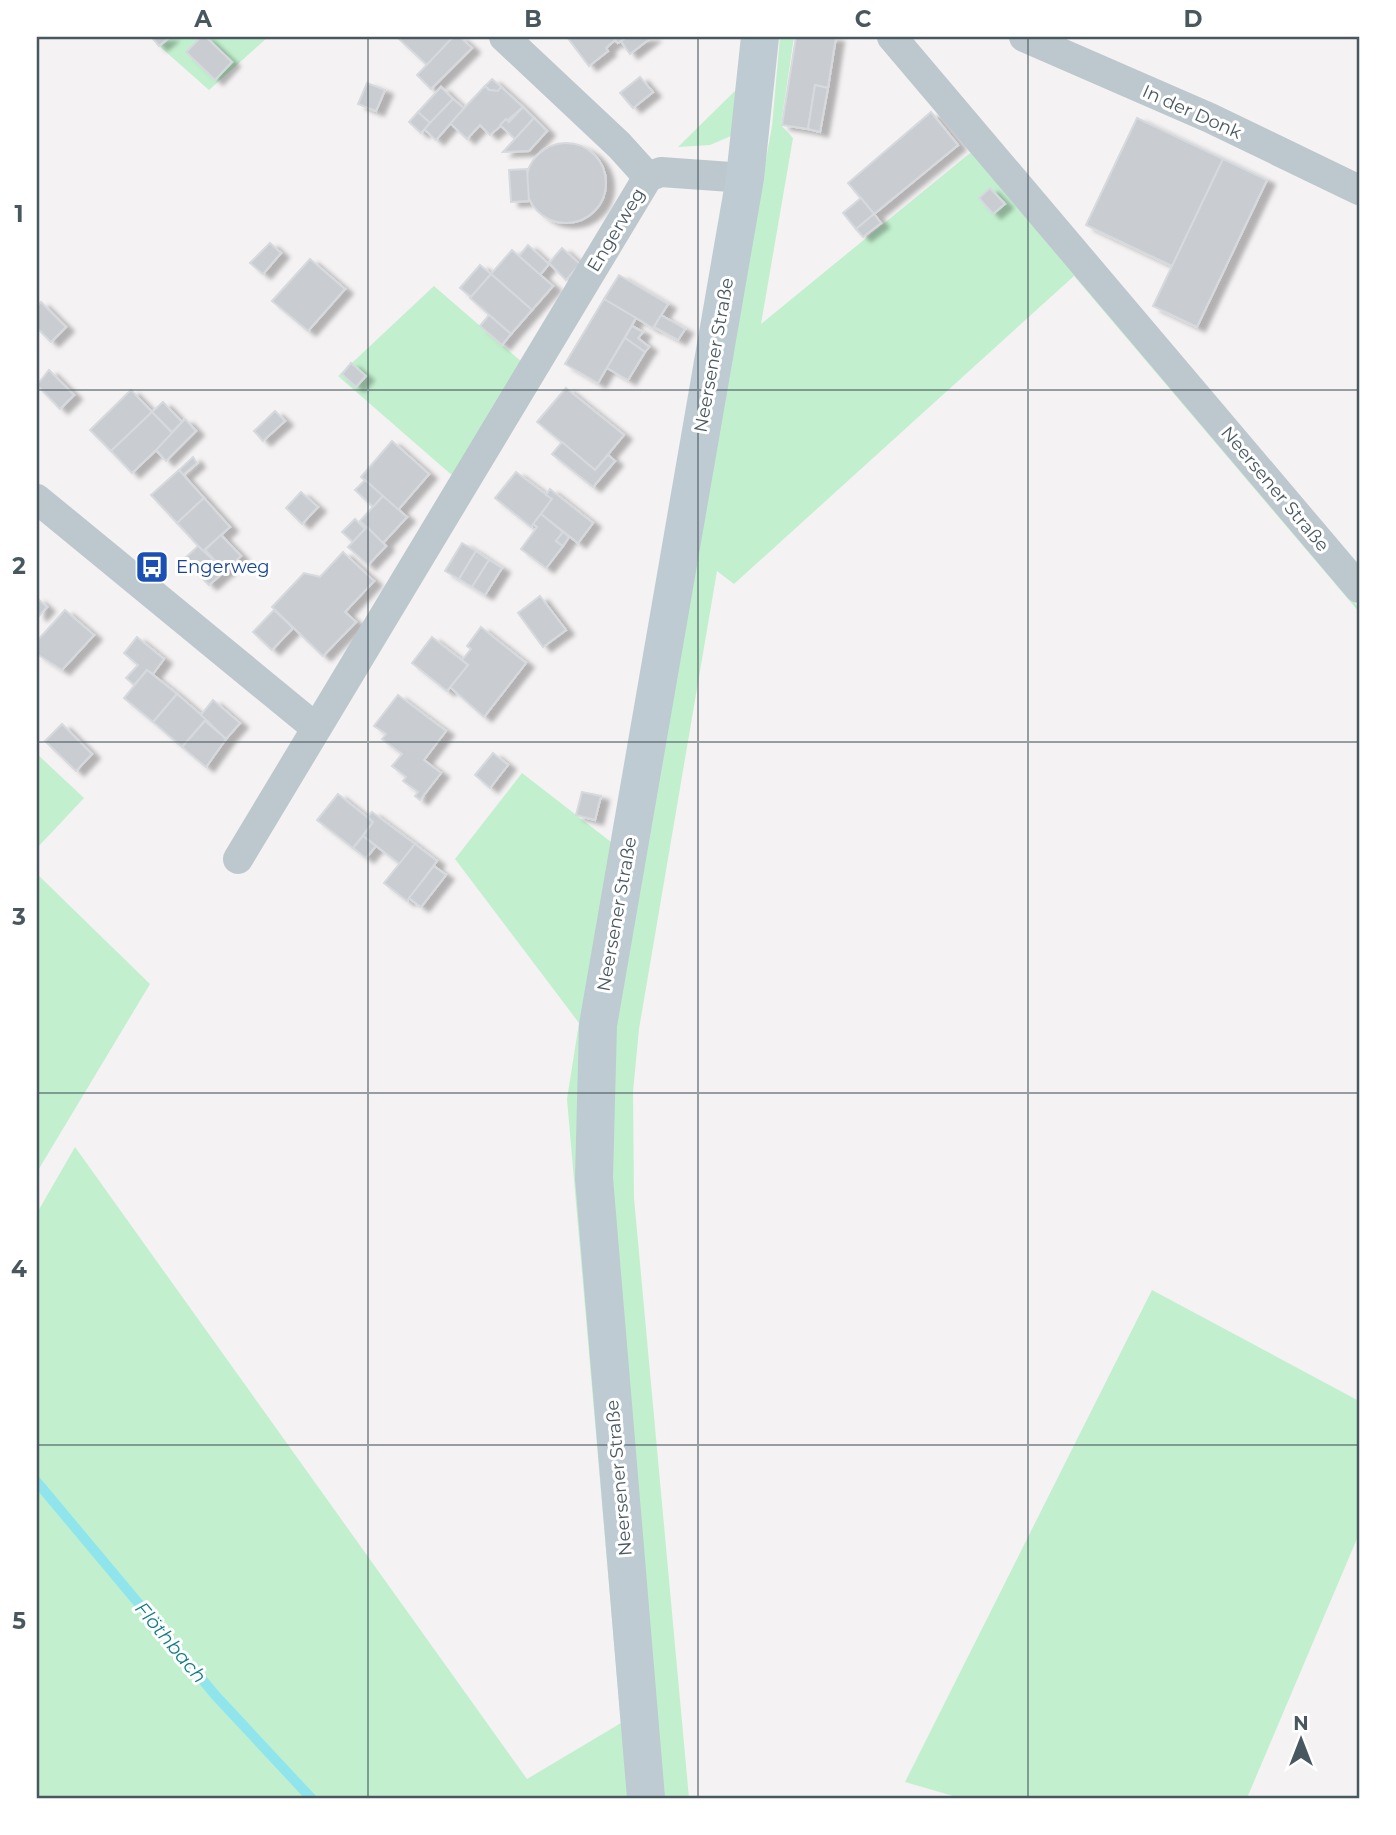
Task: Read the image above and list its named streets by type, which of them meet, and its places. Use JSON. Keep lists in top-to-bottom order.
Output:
{
  "streets": {
    "street": ["In der Donk", "Engerweg", "Neersener Straße"]
  },
  "crossings": [
    ["Engerweg", "Neersener Straße"]
  ],
  "water": ["Flöthbach"],
  "places": {
    "bus stop": ["Engerweg"]
  },
  "north": "top",
  "grid": {
    "columns": [
      "A",
      "B",
      "C",
      "D"
    ],
    "rows": [
      "1",
      "2",
      "3",
      "4",
      "5"
    ]
  }
}
